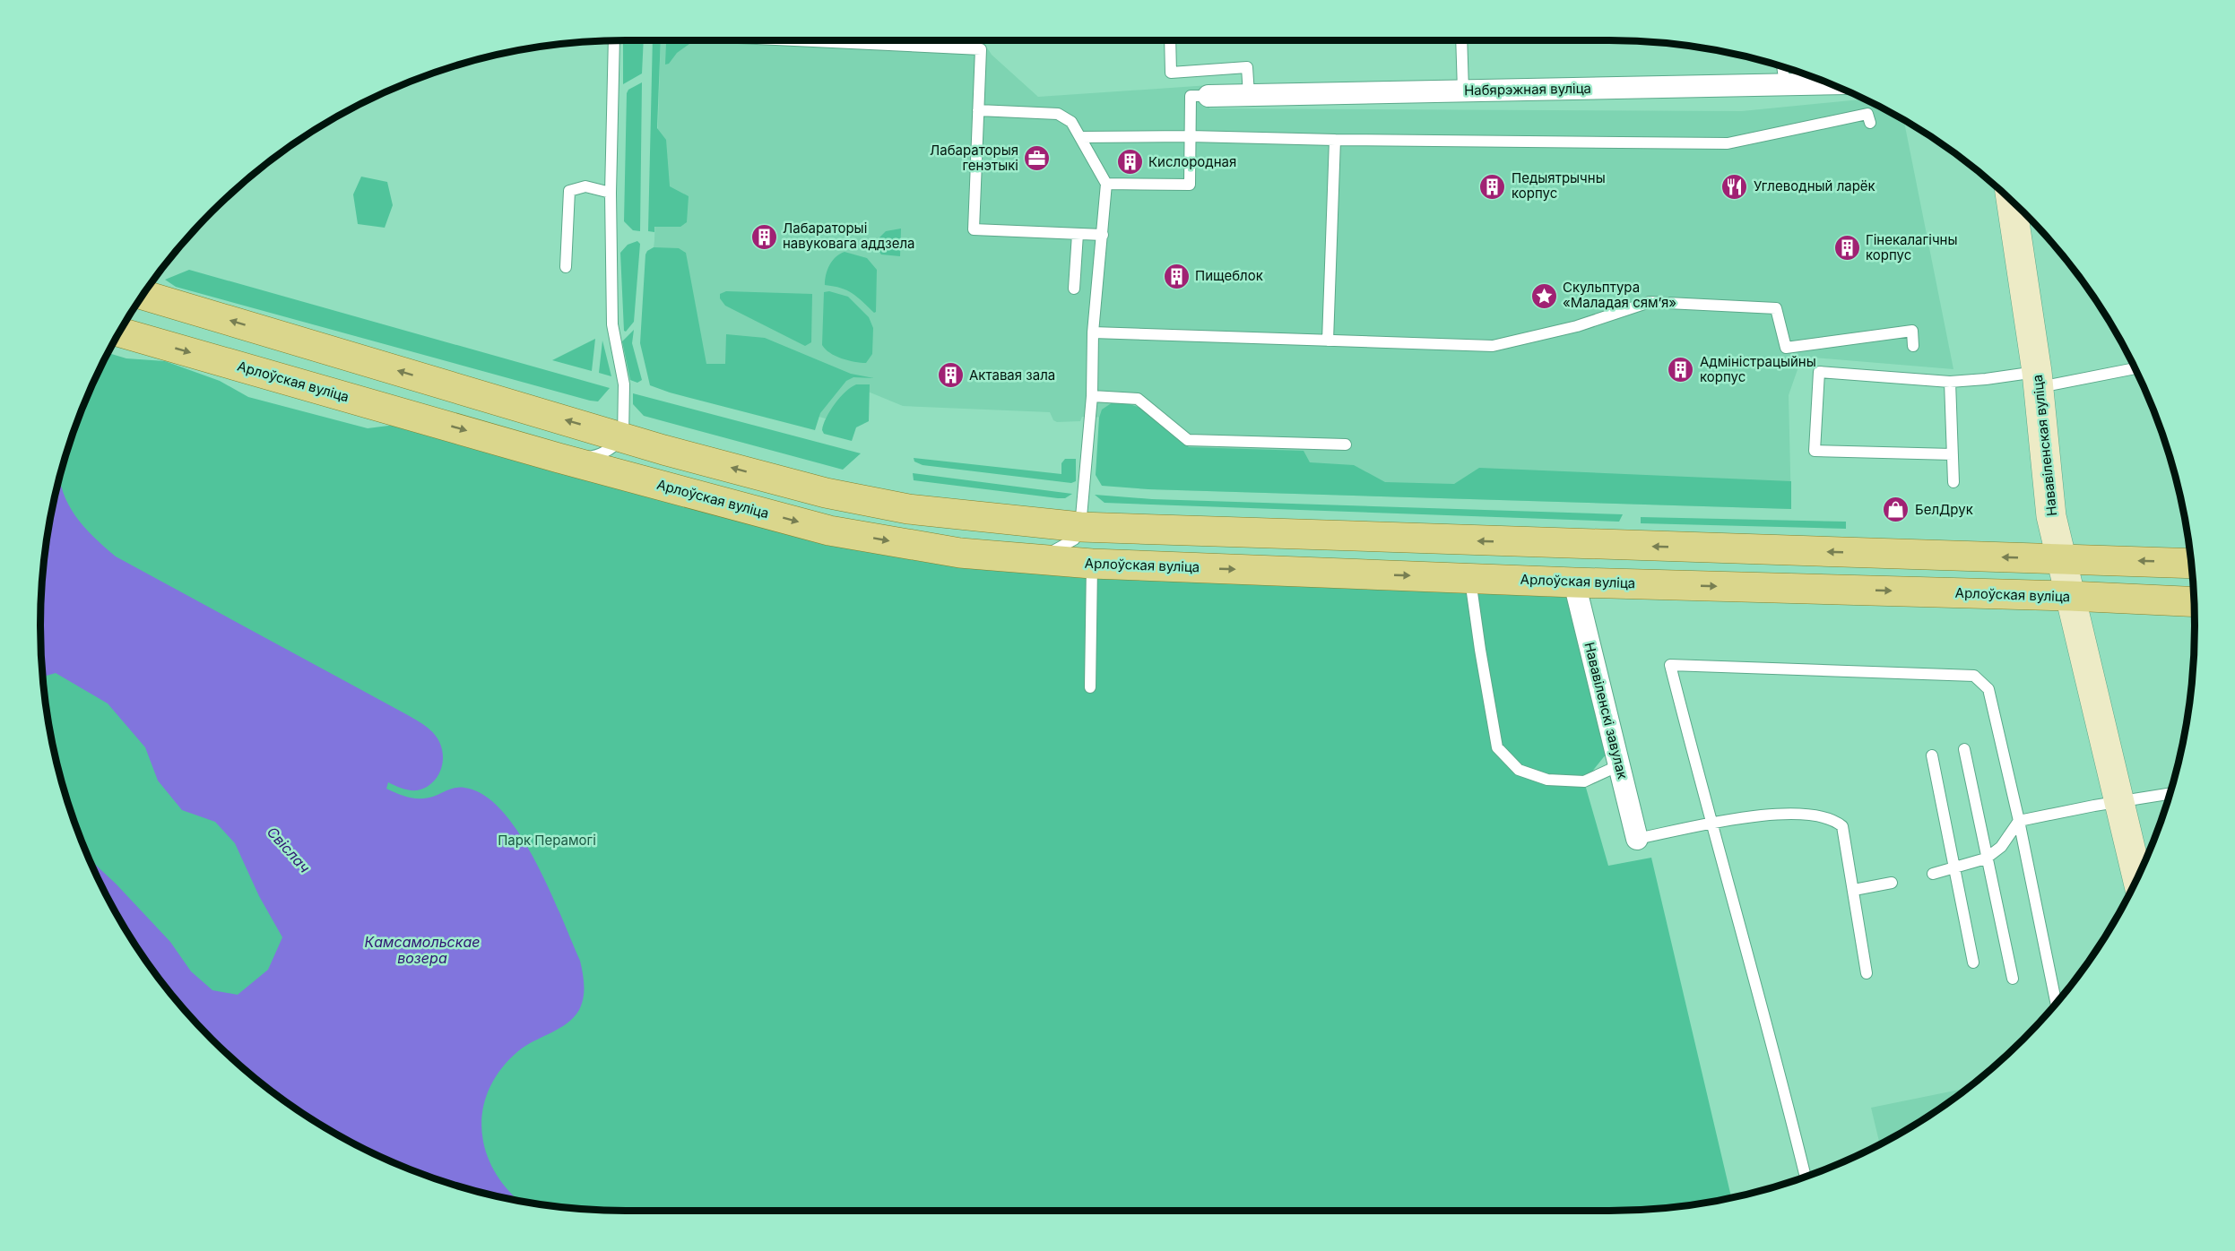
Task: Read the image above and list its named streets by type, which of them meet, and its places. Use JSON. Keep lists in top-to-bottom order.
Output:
{
  "streets": {
    "main road": ["Арлоўская вуліца"],
    "street": ["Набярэжная вуліца", "Нававіленская вуліца", "Нававіленскі завулак"]
  },
  "crossings": [
    ["Арлоўская вуліца", "Нававіленская вуліца"],
    ["Арлоўская вуліца", "Нававіленскі завулак"]
  ],
  "water": ["Свіслач", "Камсамольскае возера"],
  "parks": ["Парк Перамогі"],
  "places": {
    "office": ["Лабараторыя генэтыкі"],
    "building": [
      "Кислородная",
      "Педыятрычны корпус",
      "Лабараторыі навуковага аддзела",
      "Гінекалагічны корпус",
      "Пищеблок",
      "Адміністрацыйны корпус",
      "Актавая зала"
    ],
    "restaurant": ["Углеводный ларёк"],
    "place": ["Скульптура «Маладая сямʼя»"],
    "shop": ["БелДрук"]
  }
}
